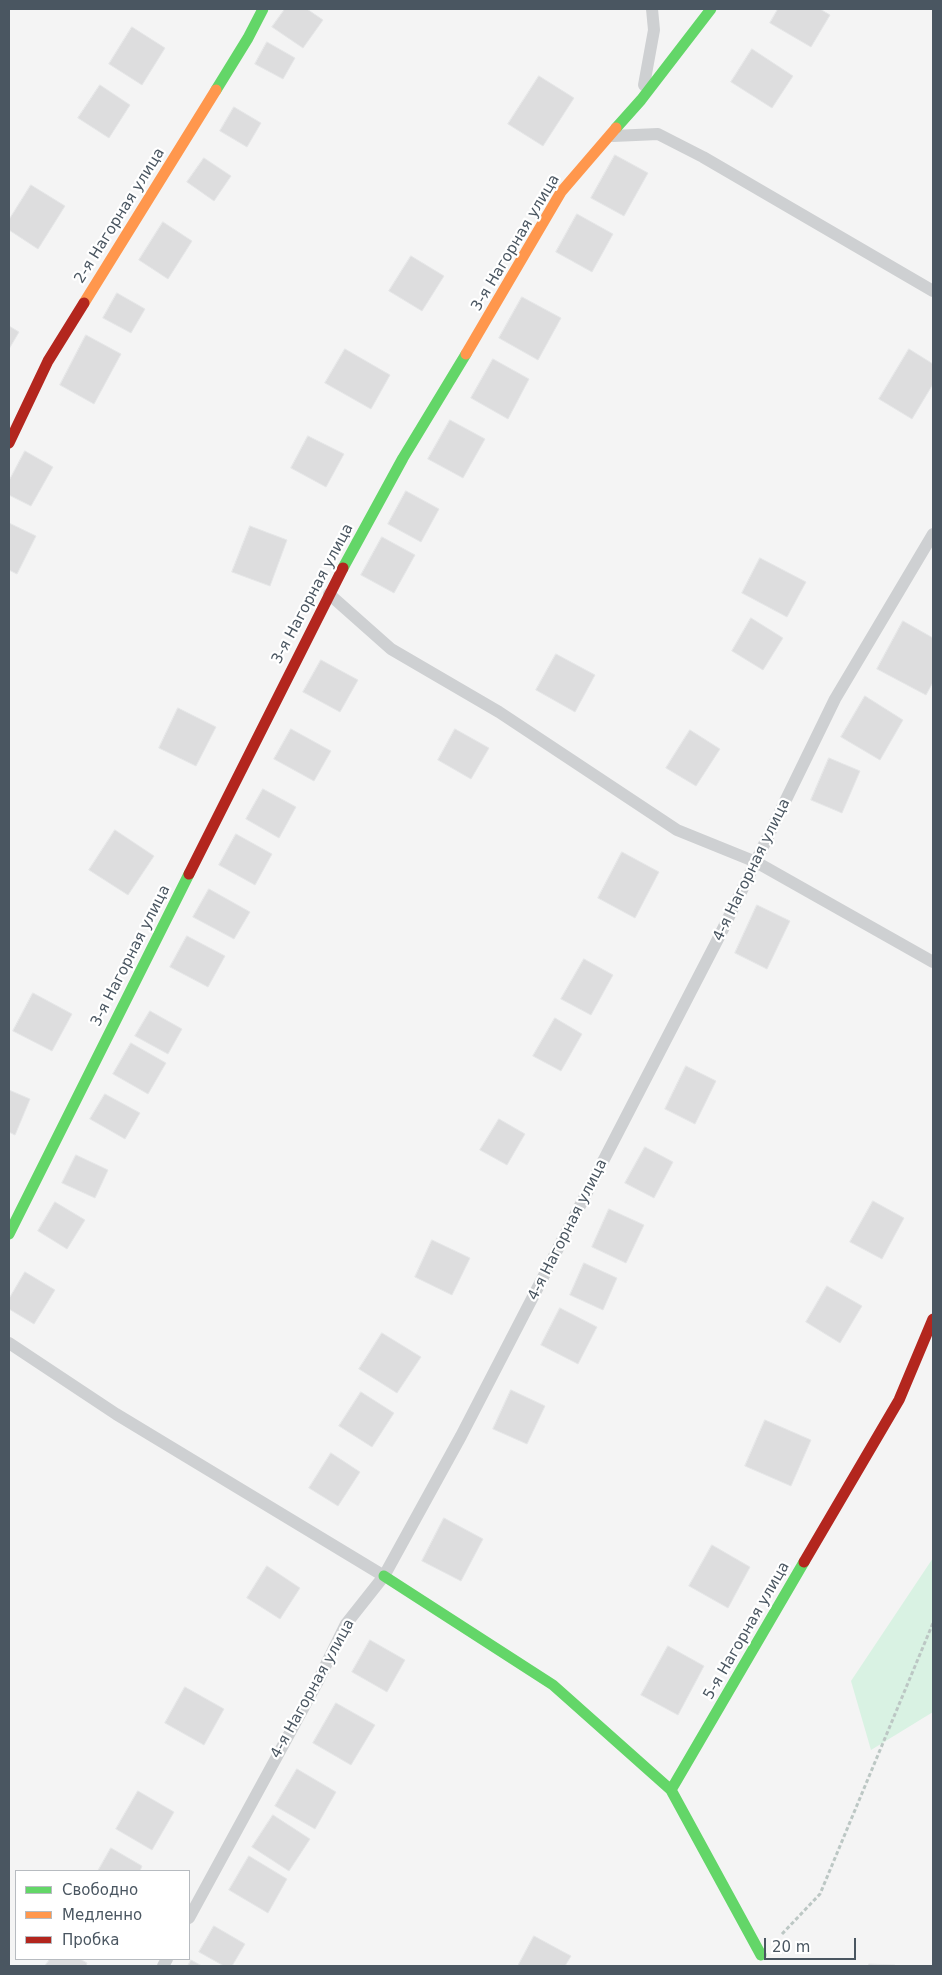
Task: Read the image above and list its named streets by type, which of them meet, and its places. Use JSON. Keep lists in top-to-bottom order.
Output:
{
  "streets": {
    "street": ["2-я Нагорная улица", "3-я Нагорная улица", "5-я Нагорная улица"],
    "lane": ["4-я Нагорная улица"]
  },
  "legend": ["Свободно", "Медленно", "Пробка"],
  "scale_bar": "20 m"
}
